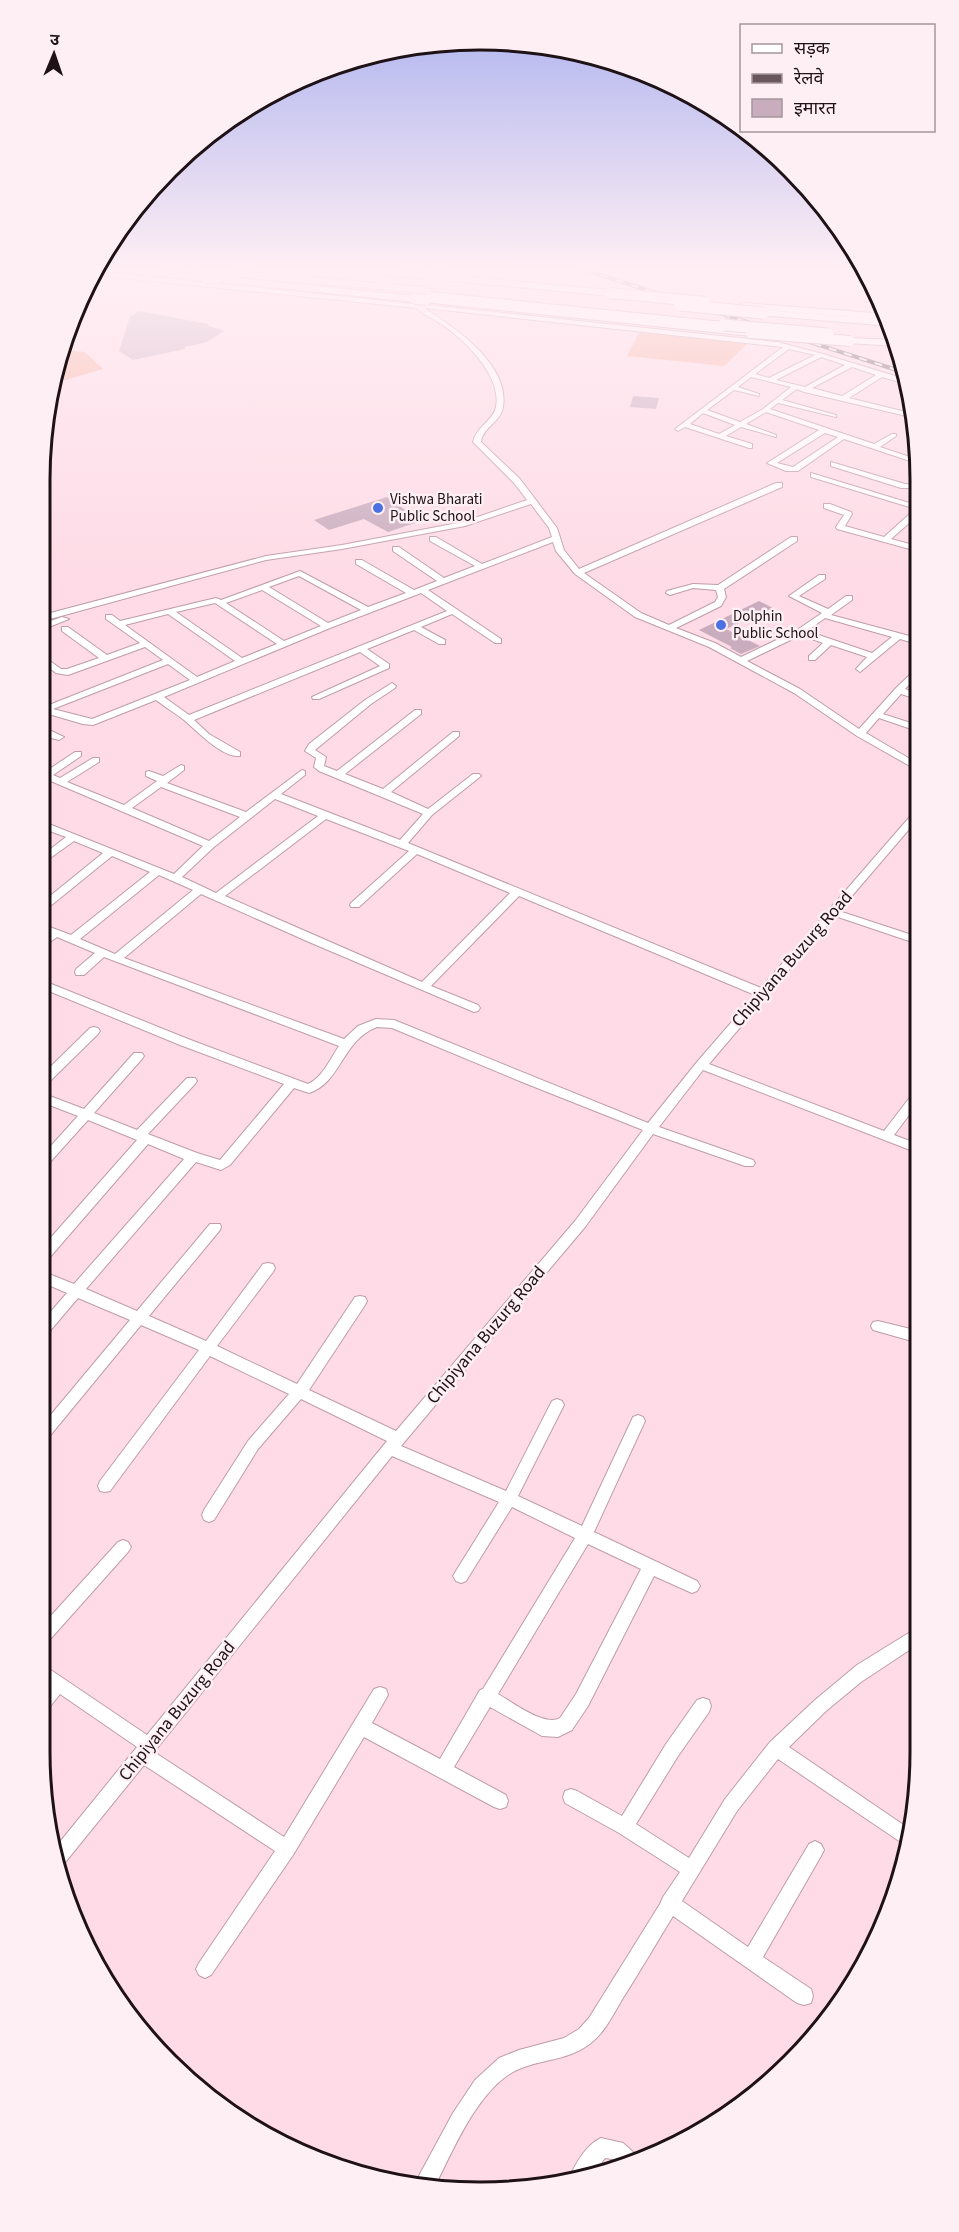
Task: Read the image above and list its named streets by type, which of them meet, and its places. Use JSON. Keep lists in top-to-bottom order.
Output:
{
  "streets": {
    "street": ["Chipiyana Buzurg Road"]
  },
  "places": ["Vishwa Bharati Public School", "Dolphin Public School"],
  "legend": ["सड़क", "रेलवे", "इमारत"],
  "north": "top"
}
